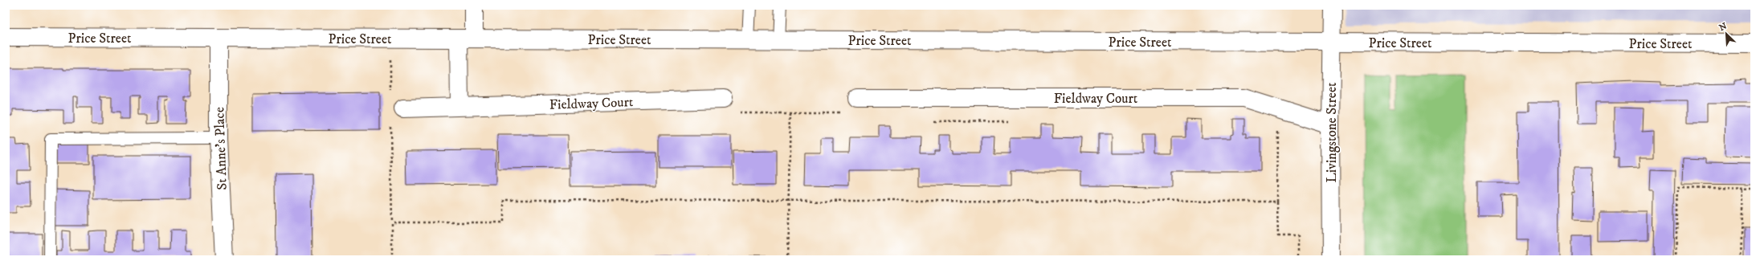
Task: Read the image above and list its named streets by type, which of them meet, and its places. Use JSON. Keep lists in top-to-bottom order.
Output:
{
  "streets": {
    "street": [
      "Price Street",
      "Fieldway Court",
      "Livingstone Street",
      "St Anne's Place"
    ]
  },
  "crossings": [
    ["Price Street", "Livingstone Street"],
    ["Price Street", "St Anne's Place"],
    ["Fieldway Court", "Livingstone Street"]
  ],
  "north": "top left"
}
